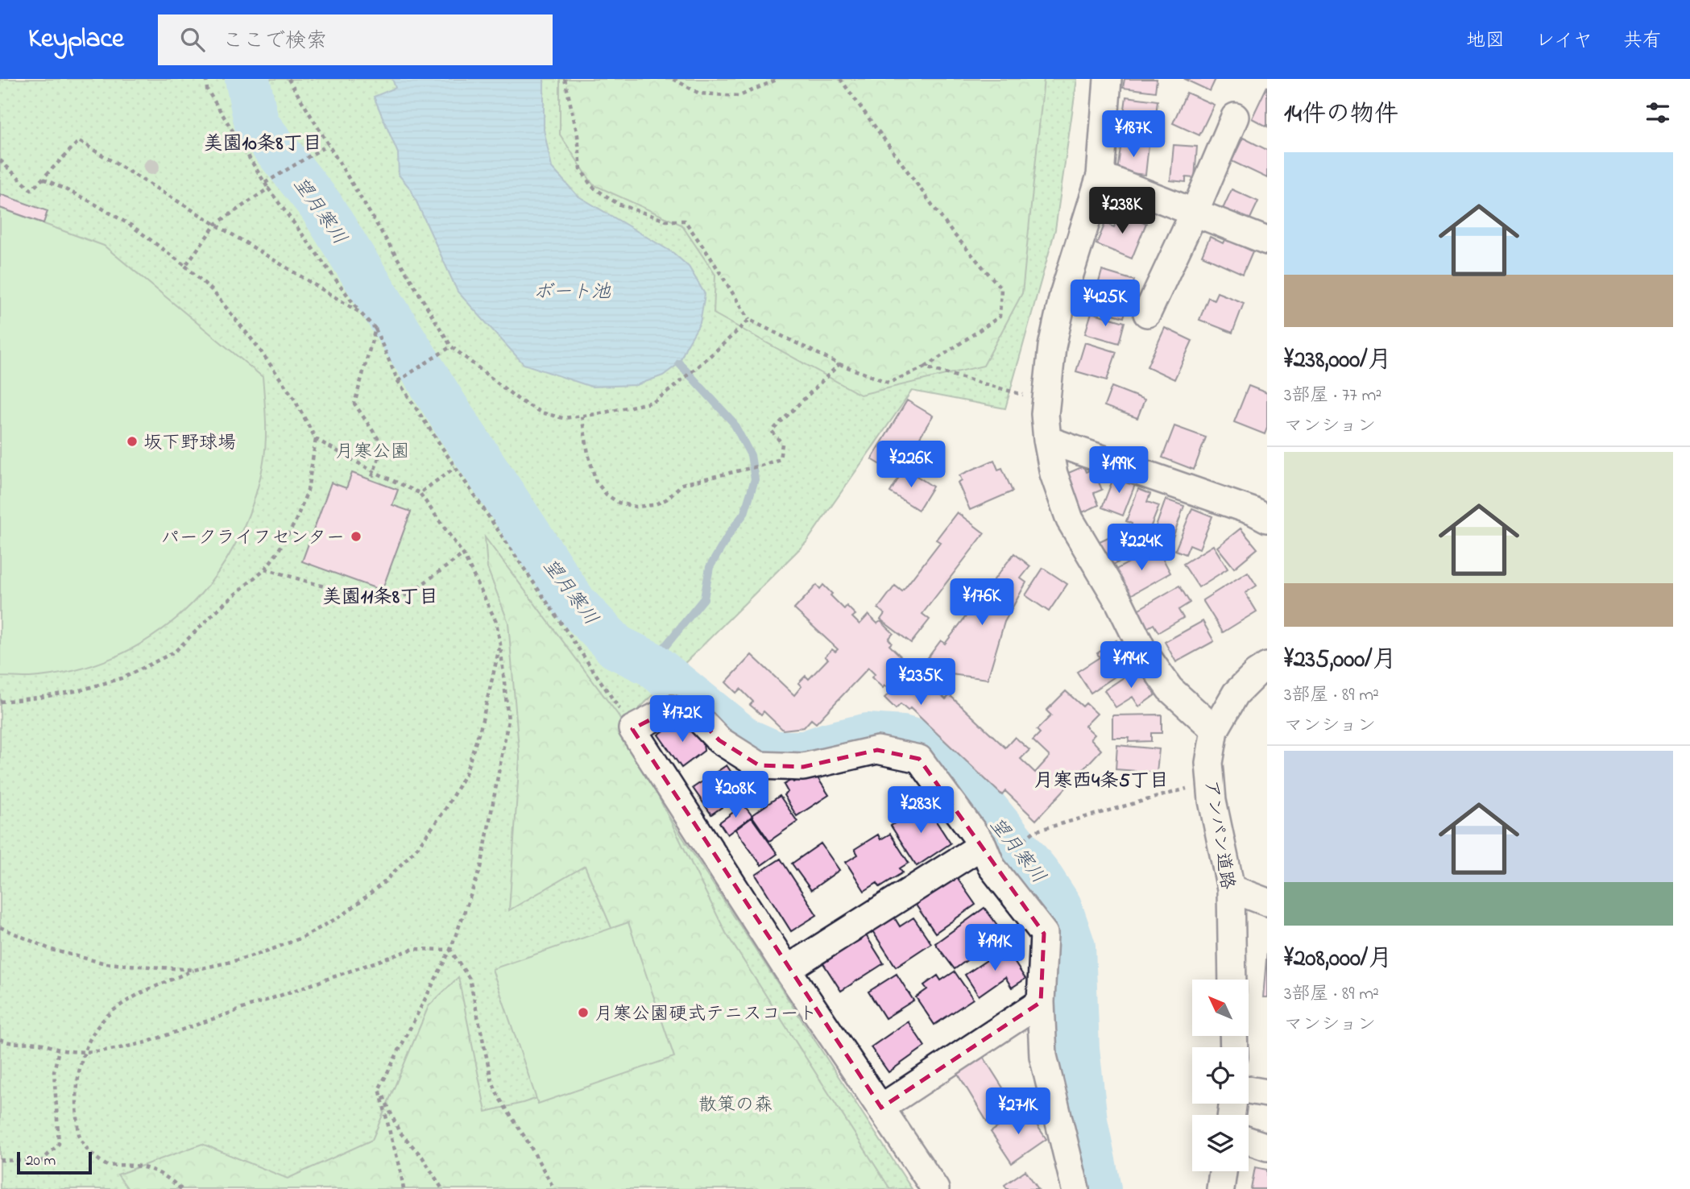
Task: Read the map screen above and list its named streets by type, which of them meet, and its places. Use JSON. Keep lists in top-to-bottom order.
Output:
{
  "streets": {
    "street": ["アンパン道路"]
  },
  "districts": ["美園10条8丁目", "美園11条8丁目", "月寒西4条5丁目"],
  "water": ["望月寒川", "ボート池"],
  "parks": ["月寒公園", "散策の森"],
  "places": ["坂下野球場", "パークライフセンター", "月寒公園硬式テニスコート"],
  "scale_bar": "20 m",
  "north": "top left",
  "page": {
    "header": "Keyplace",
    "search": "ここで検索",
    "nav": ["地図", "レイヤ", "共有"],
    "heading": "14件の物件",
    "price": [
      "¥187K",
      "¥238K",
      "¥425K",
      "¥226K",
      "¥199K",
      "¥224K",
      "¥176K",
      "¥194K",
      "¥235K",
      "¥172K",
      "¥208K",
      "¥283K",
      "¥191K",
      "¥271K"
    ],
    "list": [
      {
        "name": "¥238,000/月",
        "note": "3部屋 · 77 m² · マンション"
      },
      {
        "name": "¥235,000/月",
        "note": "3部屋 · 89 m² · マンション"
      },
      {
        "name": "¥208,000/月",
        "note": "3部屋 · 89 m² · マンション"
      }
    ],
    "scale": "20 m"
  }
}
